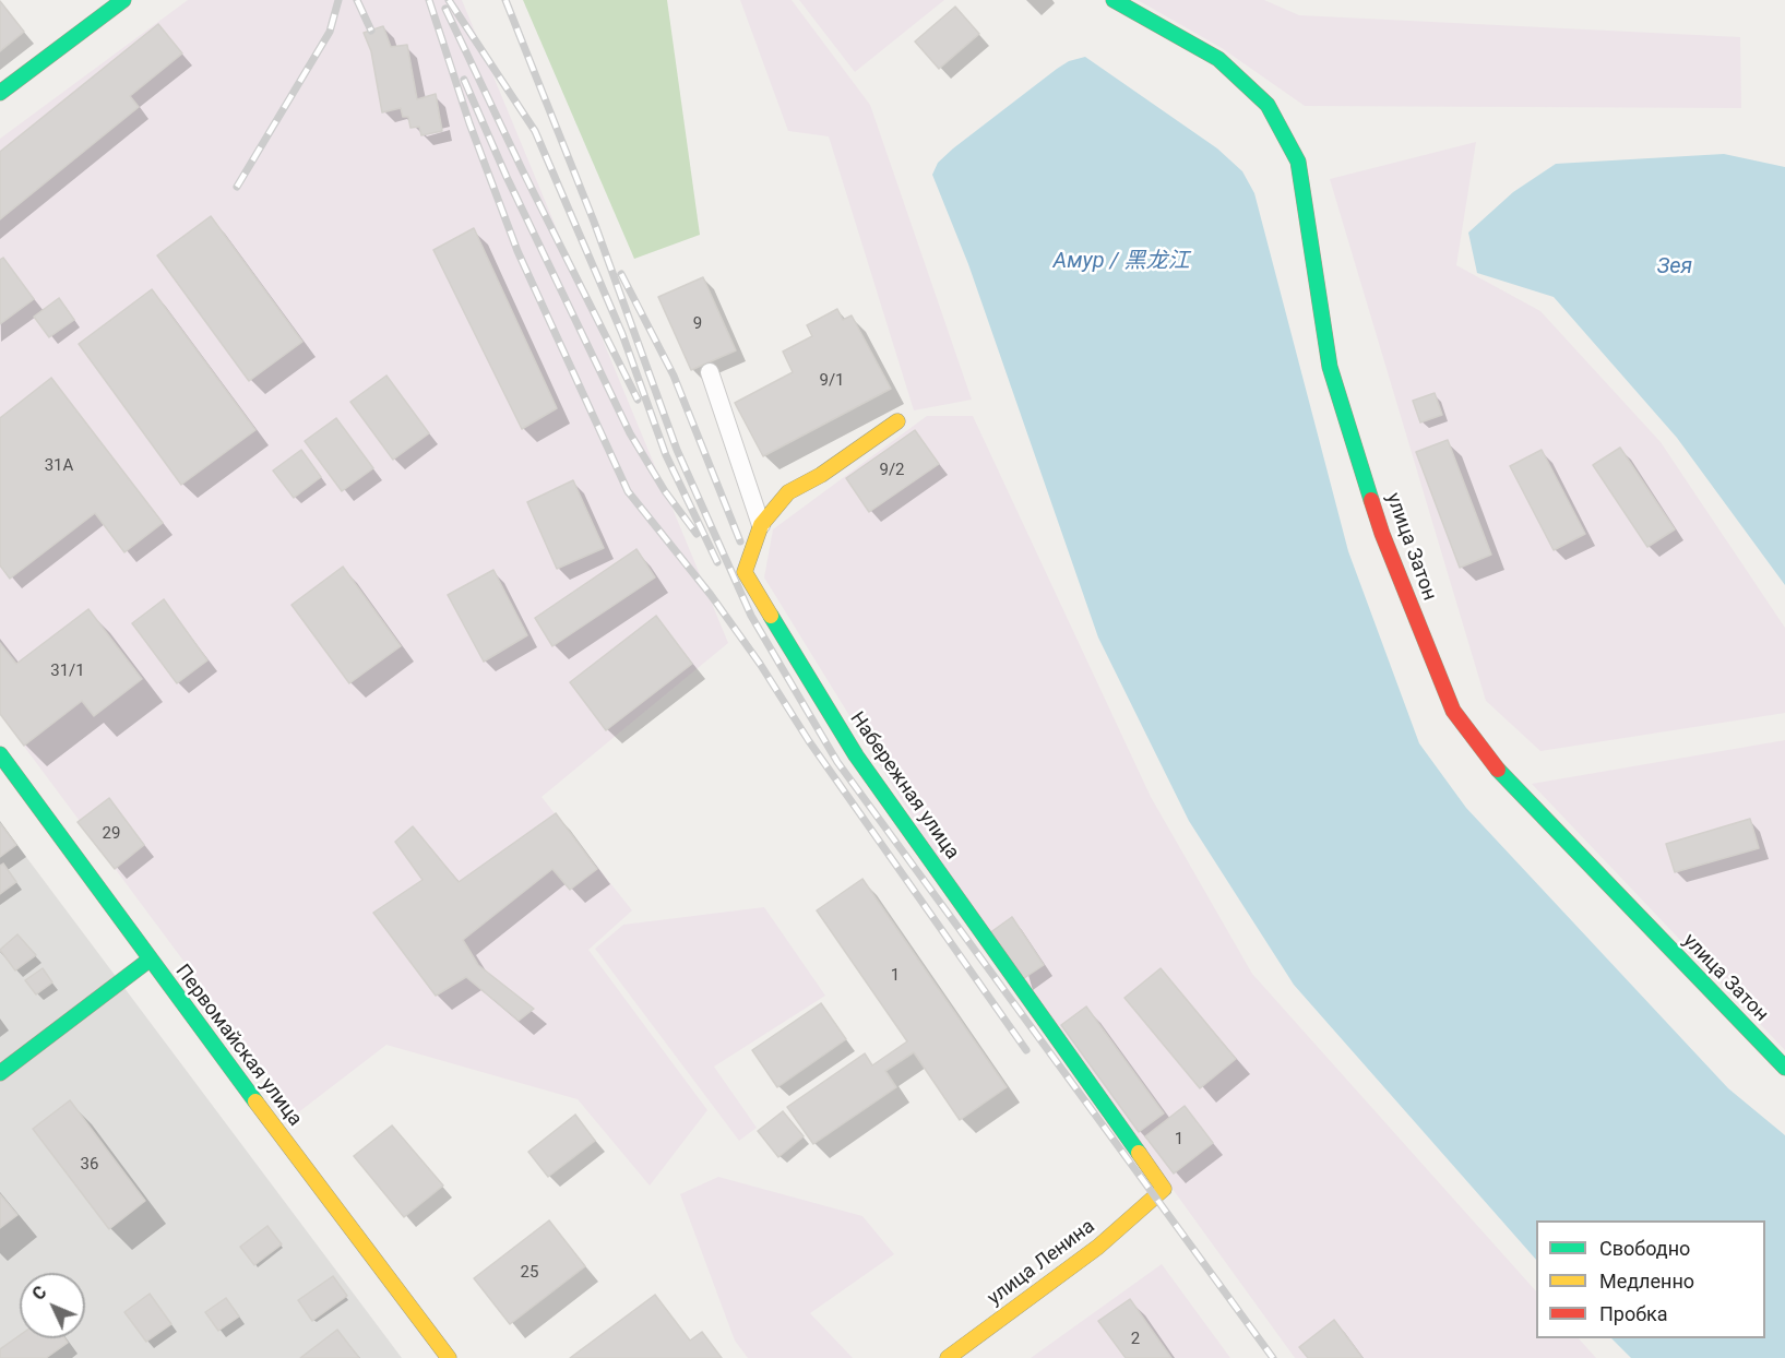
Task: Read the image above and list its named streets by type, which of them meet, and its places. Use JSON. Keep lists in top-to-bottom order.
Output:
{
  "streets": {
    "street": [
      "улица Затон",
      "Набережная улица",
      "Первомайская улица",
      "улица Ленина"
    ]
  },
  "crossings": [
    ["Набережная улица", "улица Ленина"]
  ],
  "water": ["Амур / 黑龙江", "Зея"],
  "house_numbers": [
    "9",
    "9/1",
    "31А",
    "9/2",
    "31/1",
    "29",
    "1",
    "1",
    "36",
    "25",
    "2"
  ],
  "legend": ["Свободно", "Медленно", "Пробка"],
  "north": "top left"
}
